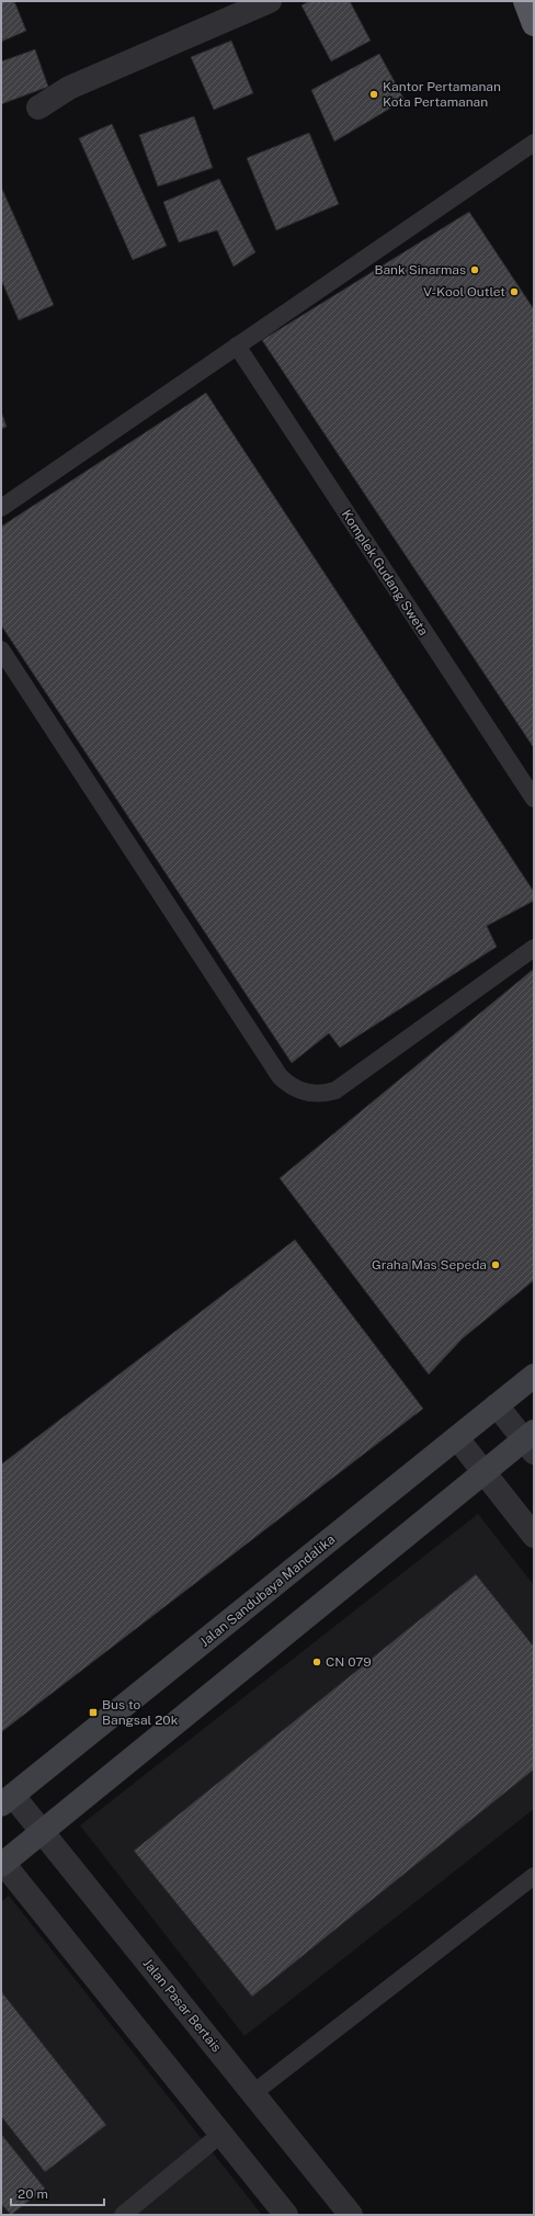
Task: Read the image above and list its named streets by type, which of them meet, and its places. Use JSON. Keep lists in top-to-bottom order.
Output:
{
  "streets": {
    "main road": ["Jalan Sandubaya Mandalika"],
    "street": ["Jalan Pasar Bertais"],
    "lane": ["Komplek Gudang Sweta"]
  },
  "crossings": [
    ["Jalan Sandubaya Mandalika", "Jalan Pasar Bertais"]
  ],
  "places": {
    "other": [
      "Kantor Pertamanan Kota Pertamanan",
      "Bank Sinarmas",
      "V-Kool Outlet",
      "Graha Mas Sepeda",
      "CN 079"
    ],
    "transit": ["Bus to Bangsal 20k"]
  },
  "scale_bar": "20 m"
}
